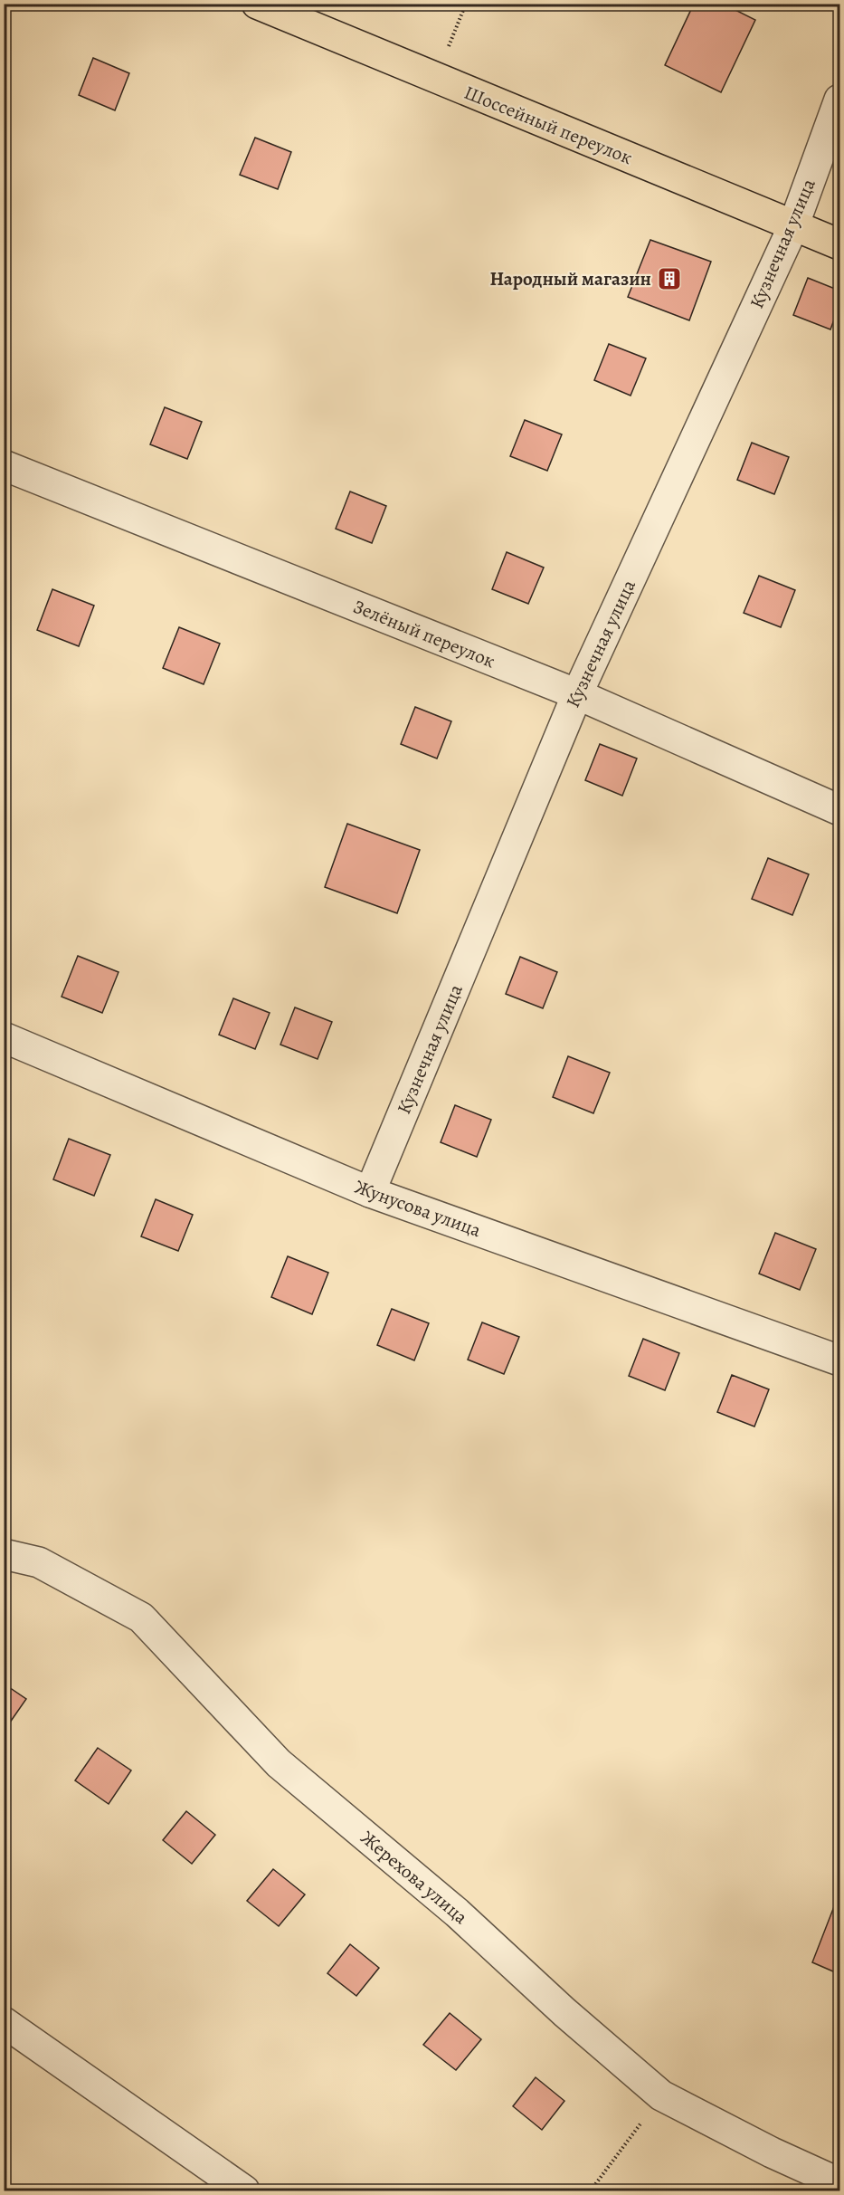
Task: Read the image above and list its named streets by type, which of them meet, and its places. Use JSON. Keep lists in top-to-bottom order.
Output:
{
  "streets": {
    "main road": ["Шоссейный переулок"],
    "street": [
      "Кузнечная улица",
      "Зелёный переулок",
      "Жунусова улица",
      "Жерехова улица"
    ]
  },
  "crossings": [
    ["Шоссейный переулок", "Кузнечная улица"],
    ["Кузнечная улица", "Зелёный переулок"],
    ["Кузнечная улица", "Жунусова улица"]
  ],
  "places": {
    "building": ["Народный магазин"]
  }
}
